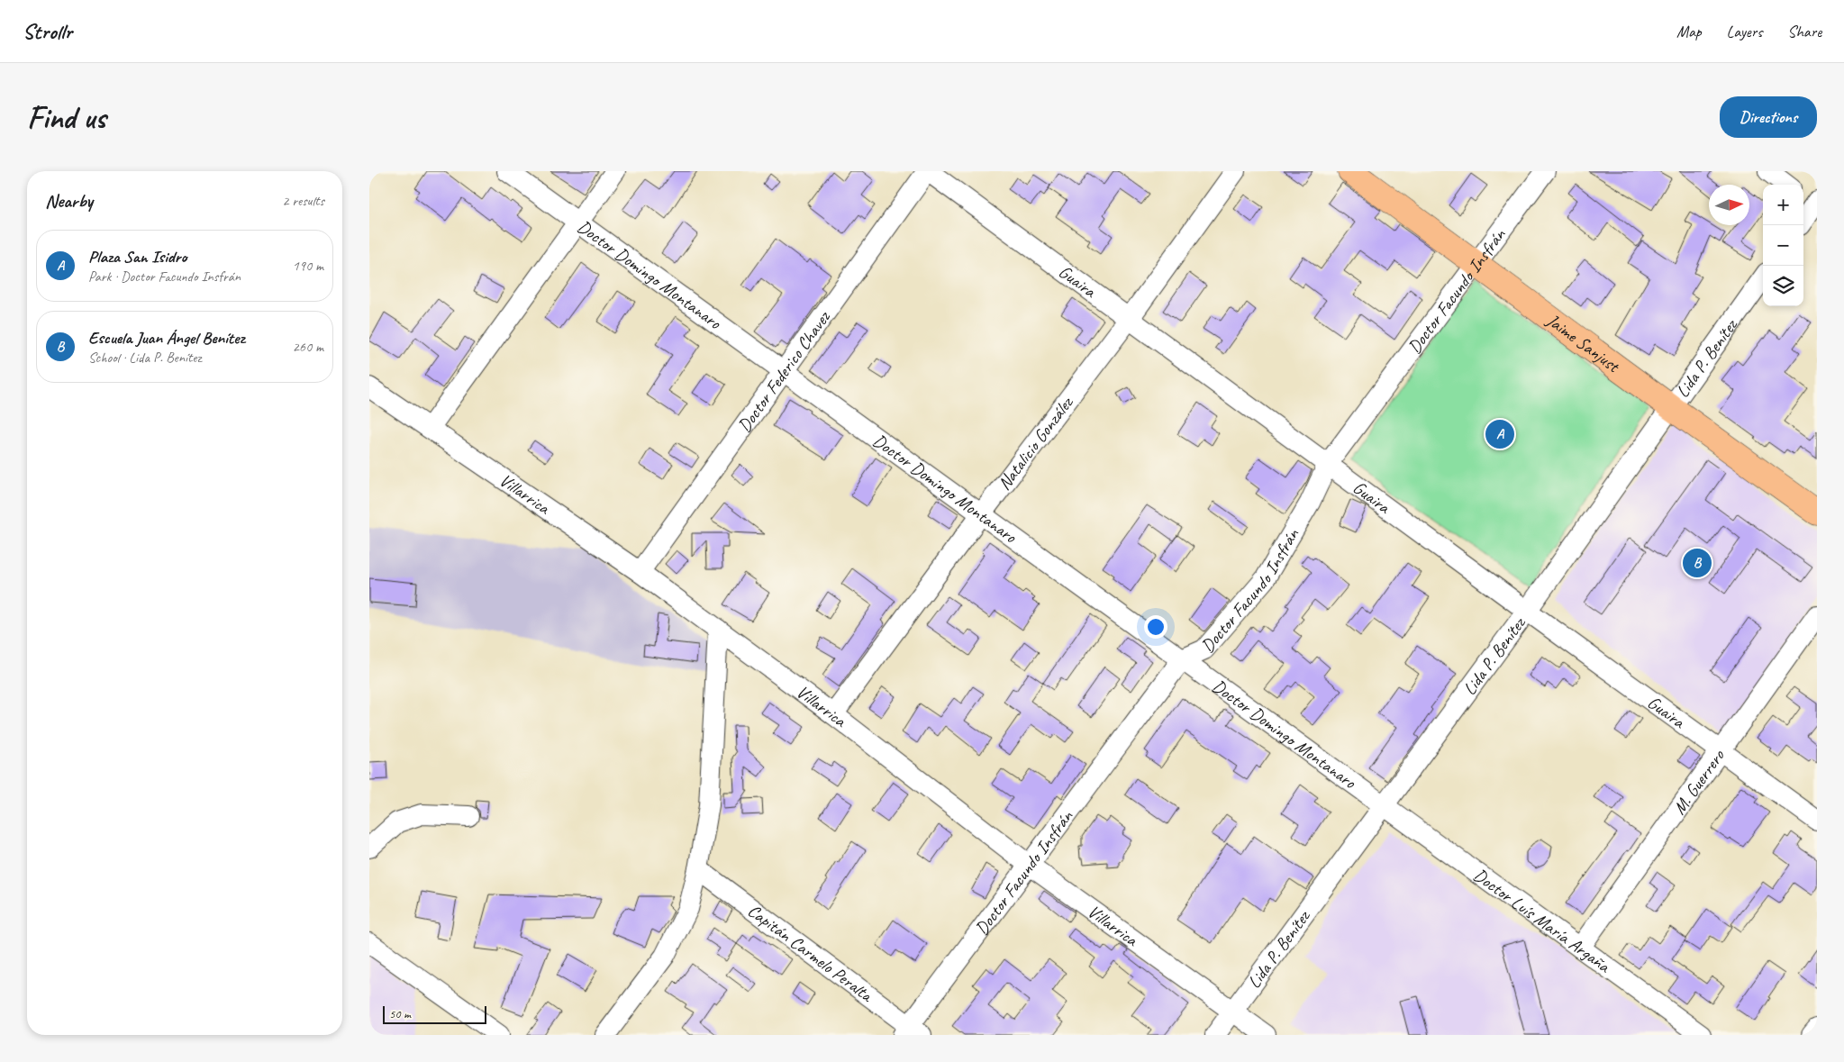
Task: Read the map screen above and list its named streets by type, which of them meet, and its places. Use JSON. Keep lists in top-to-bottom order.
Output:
{
  "streets": {
    "main road": ["Jaime Sanjust"],
    "street": [
      "Doctor Domingo Montanaro",
      "Guaira",
      "Doctor Facundo Insfrán",
      "Lida P. Benítez",
      "Doctor Federico Chavez",
      "Natalicio González",
      "Villarrica",
      "M. Guerrero",
      "Doctor Luís María Argaña",
      "Capitán Carmelo Peralta"
    ]
  },
  "crossings": [
    ["Doctor Domingo Montanaro", "Doctor Facundo Insfrán"],
    ["Doctor Domingo Montanaro", "Lida P. Benítez"],
    ["Doctor Domingo Montanaro", "Doctor Federico Chavez"],
    ["Doctor Domingo Montanaro", "Natalicio González"],
    ["Doctor Domingo Montanaro", "Doctor Luís María Argaña"],
    ["Guaira", "Doctor Facundo Insfrán"],
    ["Guaira", "Lida P. Benítez"],
    ["Guaira", "Doctor Federico Chavez"],
    ["Guaira", "Natalicio González"],
    ["Guaira", "M. Guerrero"],
    ["Doctor Facundo Insfrán", "Jaime Sanjust"],
    ["Doctor Facundo Insfrán", "Villarrica"],
    ["Doctor Facundo Insfrán", "Capitán Carmelo Peralta"],
    ["Jaime Sanjust", "Lida P. Benítez"],
    ["Lida P. Benítez", "Villarrica"],
    ["Lida P. Benítez", "Doctor Luís María Argaña"],
    ["Doctor Federico Chavez", "Villarrica"],
    ["Natalicio González", "Villarrica"],
    ["M. Guerrero", "Doctor Luís María Argaña"]
  ],
  "scale_bar": "50 m",
  "north": "right",
  "page": {
    "header": "Strollr",
    "nav": ["Map", "Layers", "Share"],
    "buttons": "Directions",
    "title": "Find us",
    "heading": ["Nearby", "2 results"],
    "map_buttons": ["+", "−"],
    "list": [
      {
        "mark": "A",
        "name": "Plaza San Isidro",
        "note": "Park · Doctor Facundo Insfrán",
        "value": "190 m"
      },
      {
        "mark": "B",
        "name": "Escuela Juan Ángel Benítez",
        "note": "School · Lida P. Benítez",
        "value": "260 m"
      }
    ],
    "pins": ["A", "B"],
    "scale": "50 m"
  }
}
